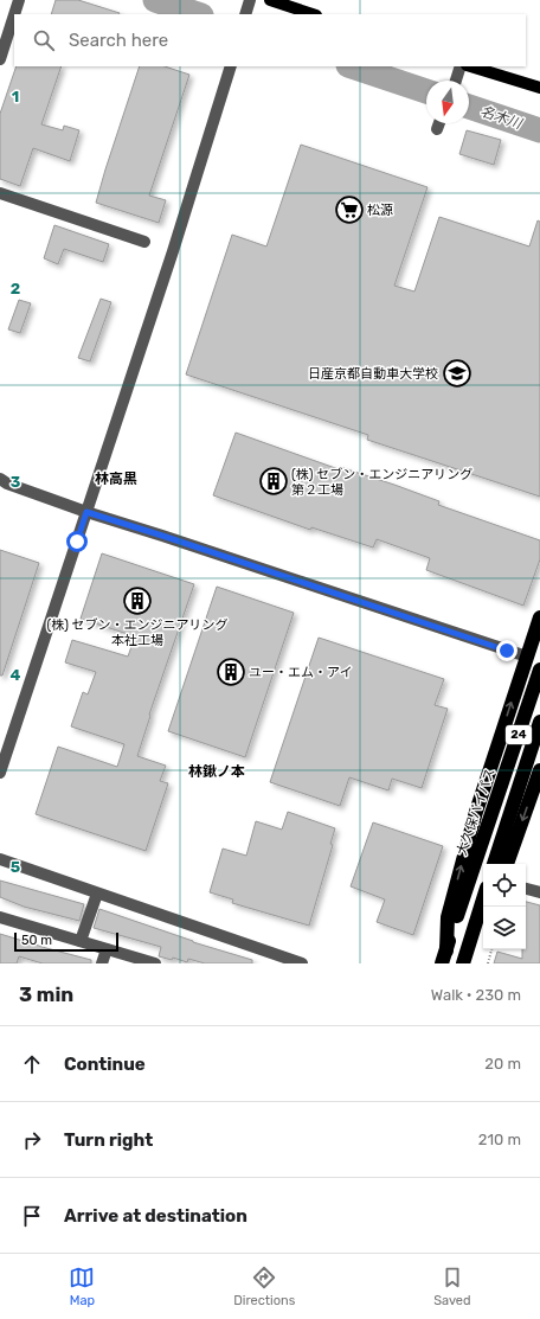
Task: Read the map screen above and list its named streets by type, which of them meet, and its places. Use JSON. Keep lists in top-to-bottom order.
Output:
{
  "streets": {
    "highway": ["24", "大久保バイパス"]
  },
  "districts": ["林高黒", "林鍬ノ本"],
  "water": ["名木川"],
  "places": {
    "supermarket": ["松源"],
    "school or university": ["日産京都自動車大学校"],
    "building": ["(株) セブン・エンジニアリング 第２工場", "(株) セブン・エンジニアリング 本社工場", "ユー・エム・アイ"]
  },
  "scale_bar": "50 m",
  "north": "bottom",
  "page": {
    "search": "Search here",
    "scale": "50 m",
    "heading": ["3 min", "Walk · 230 m"],
    "list": [
      ["Continue", "20 m"],
      ["Turn right", "210 m"],
      "Arrive at destination"
    ],
    "nav": ["Map", "Directions", "Saved"]
  },
  "grid": {
    "rows": [
      "1",
      "2",
      "3",
      "4",
      "5"
    ]
  }
}
